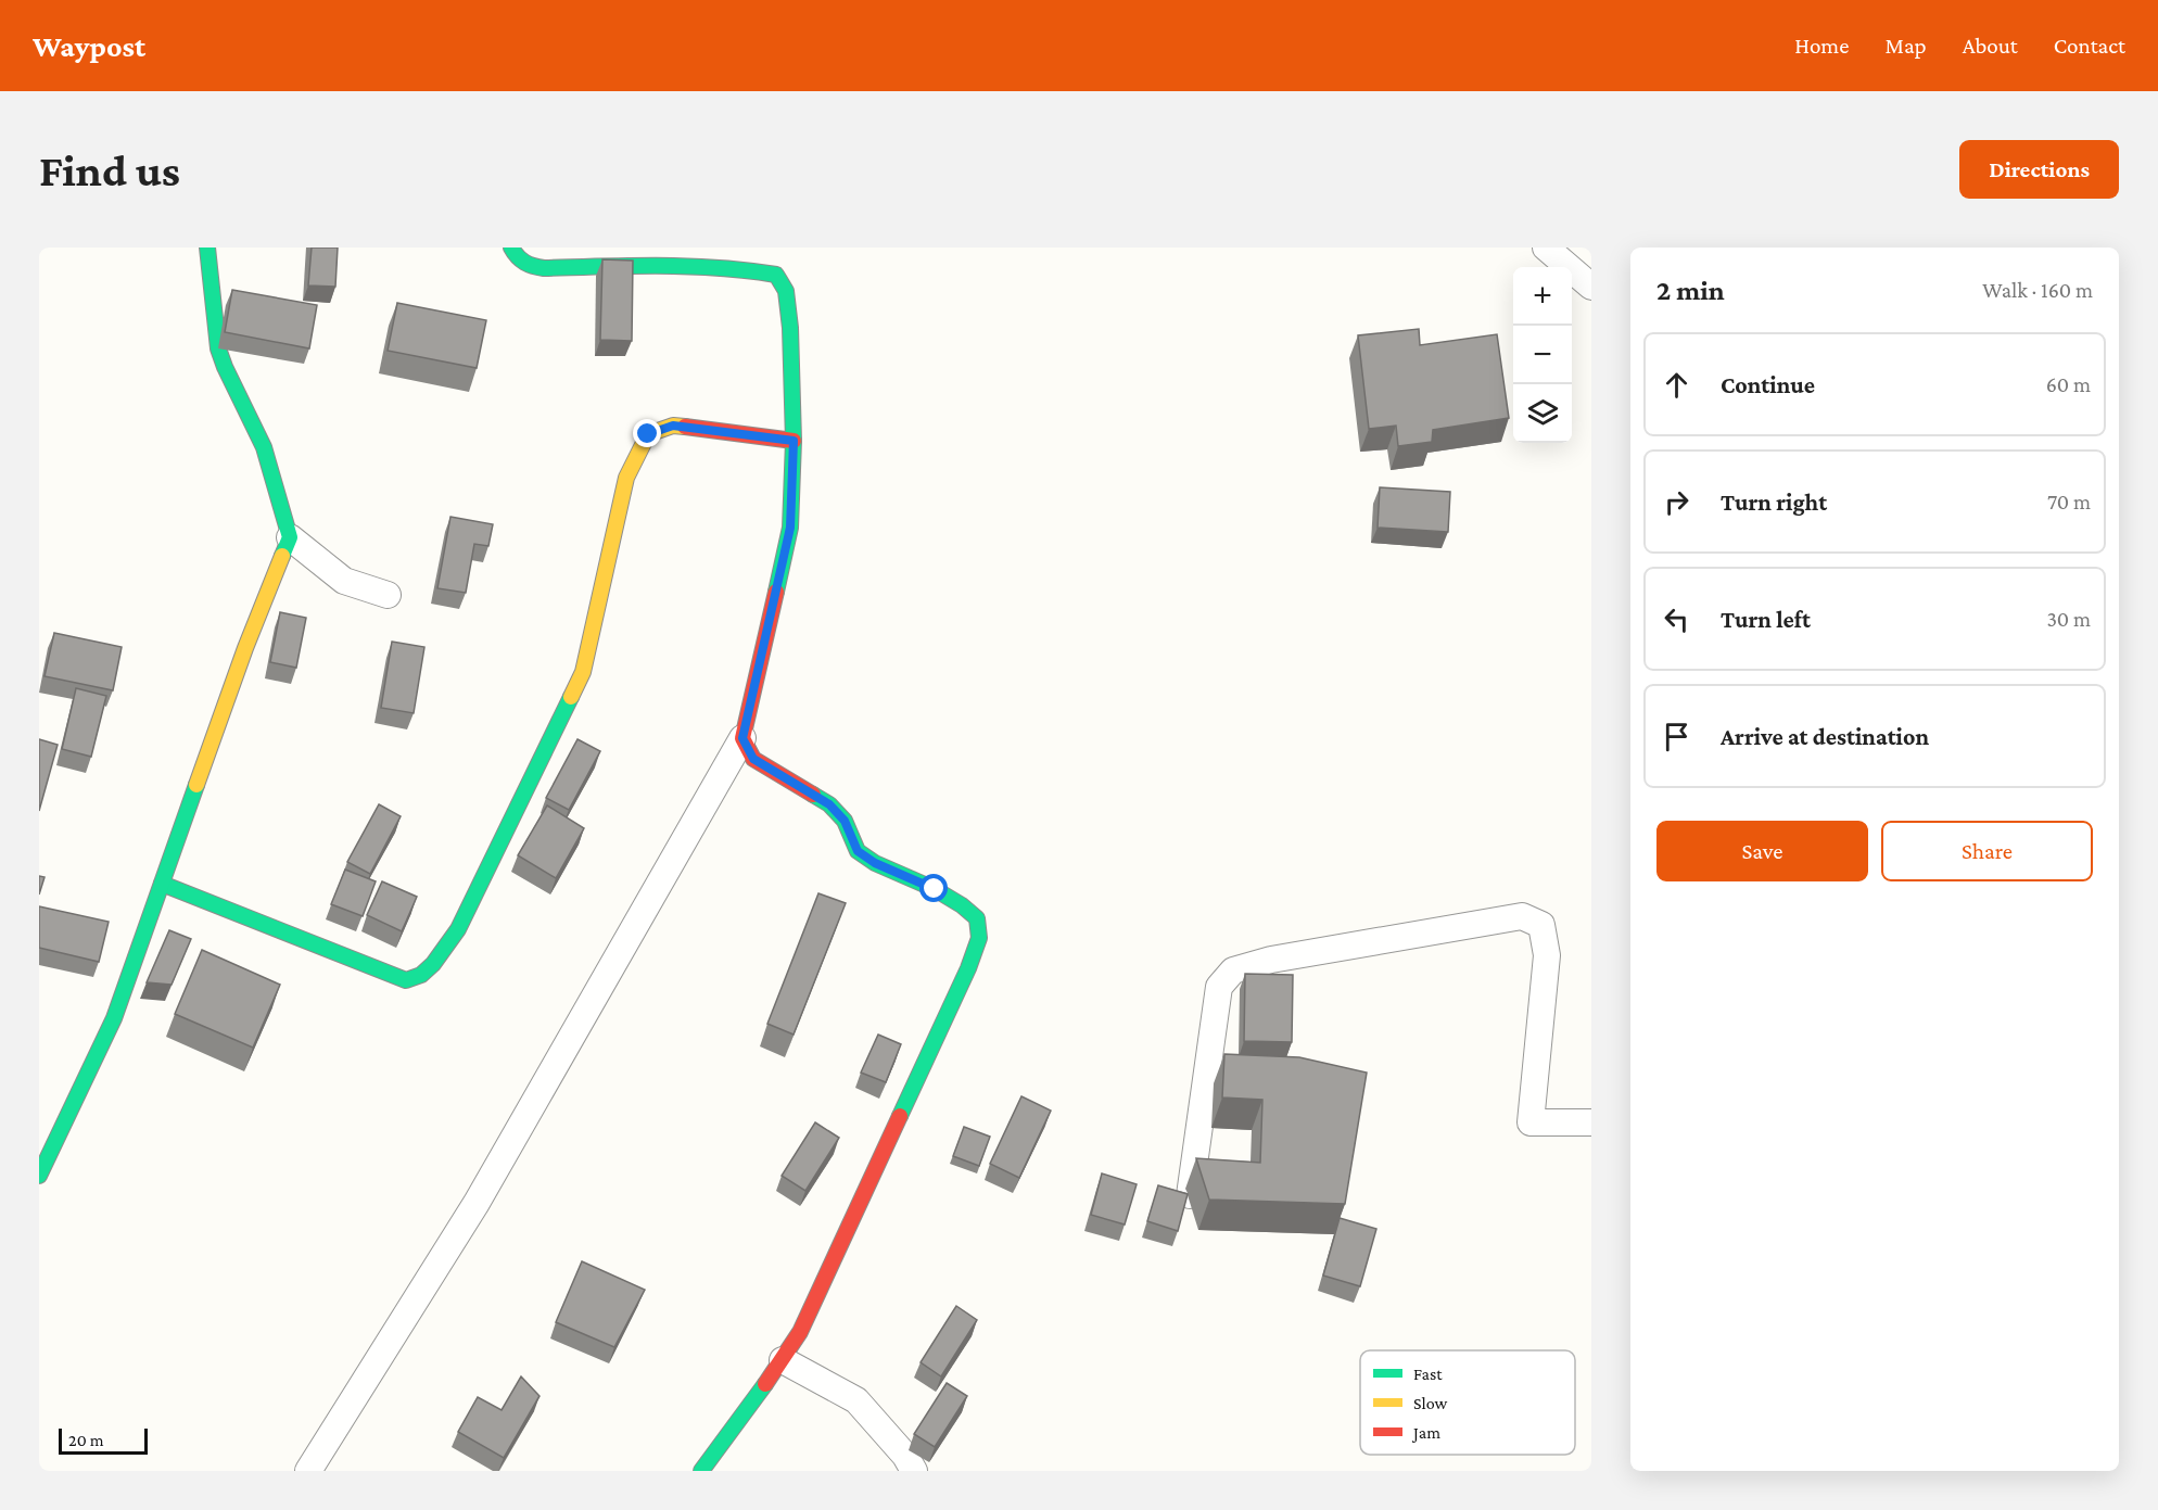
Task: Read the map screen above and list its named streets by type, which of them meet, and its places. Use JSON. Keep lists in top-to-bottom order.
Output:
{
  "legend": ["Fast", "Slow", "Jam"],
  "scale_bar": "20 m",
  "page": {
    "header": "Waypost",
    "nav": [
      "Home",
      "Map",
      "About",
      "Contact"
    ],
    "buttons": [
      "Directions",
      ["Save", "Share"]
    ],
    "title": "Find us",
    "heading": ["2 min", "Walk · 160 m"],
    "map_buttons": ["+", "−"],
    "list": [
      ["Continue", "60 m"],
      ["Turn right", "70 m"],
      ["Turn left", "30 m"],
      "Arrive at destination"
    ],
    "scale": "20 m"
  }
}
